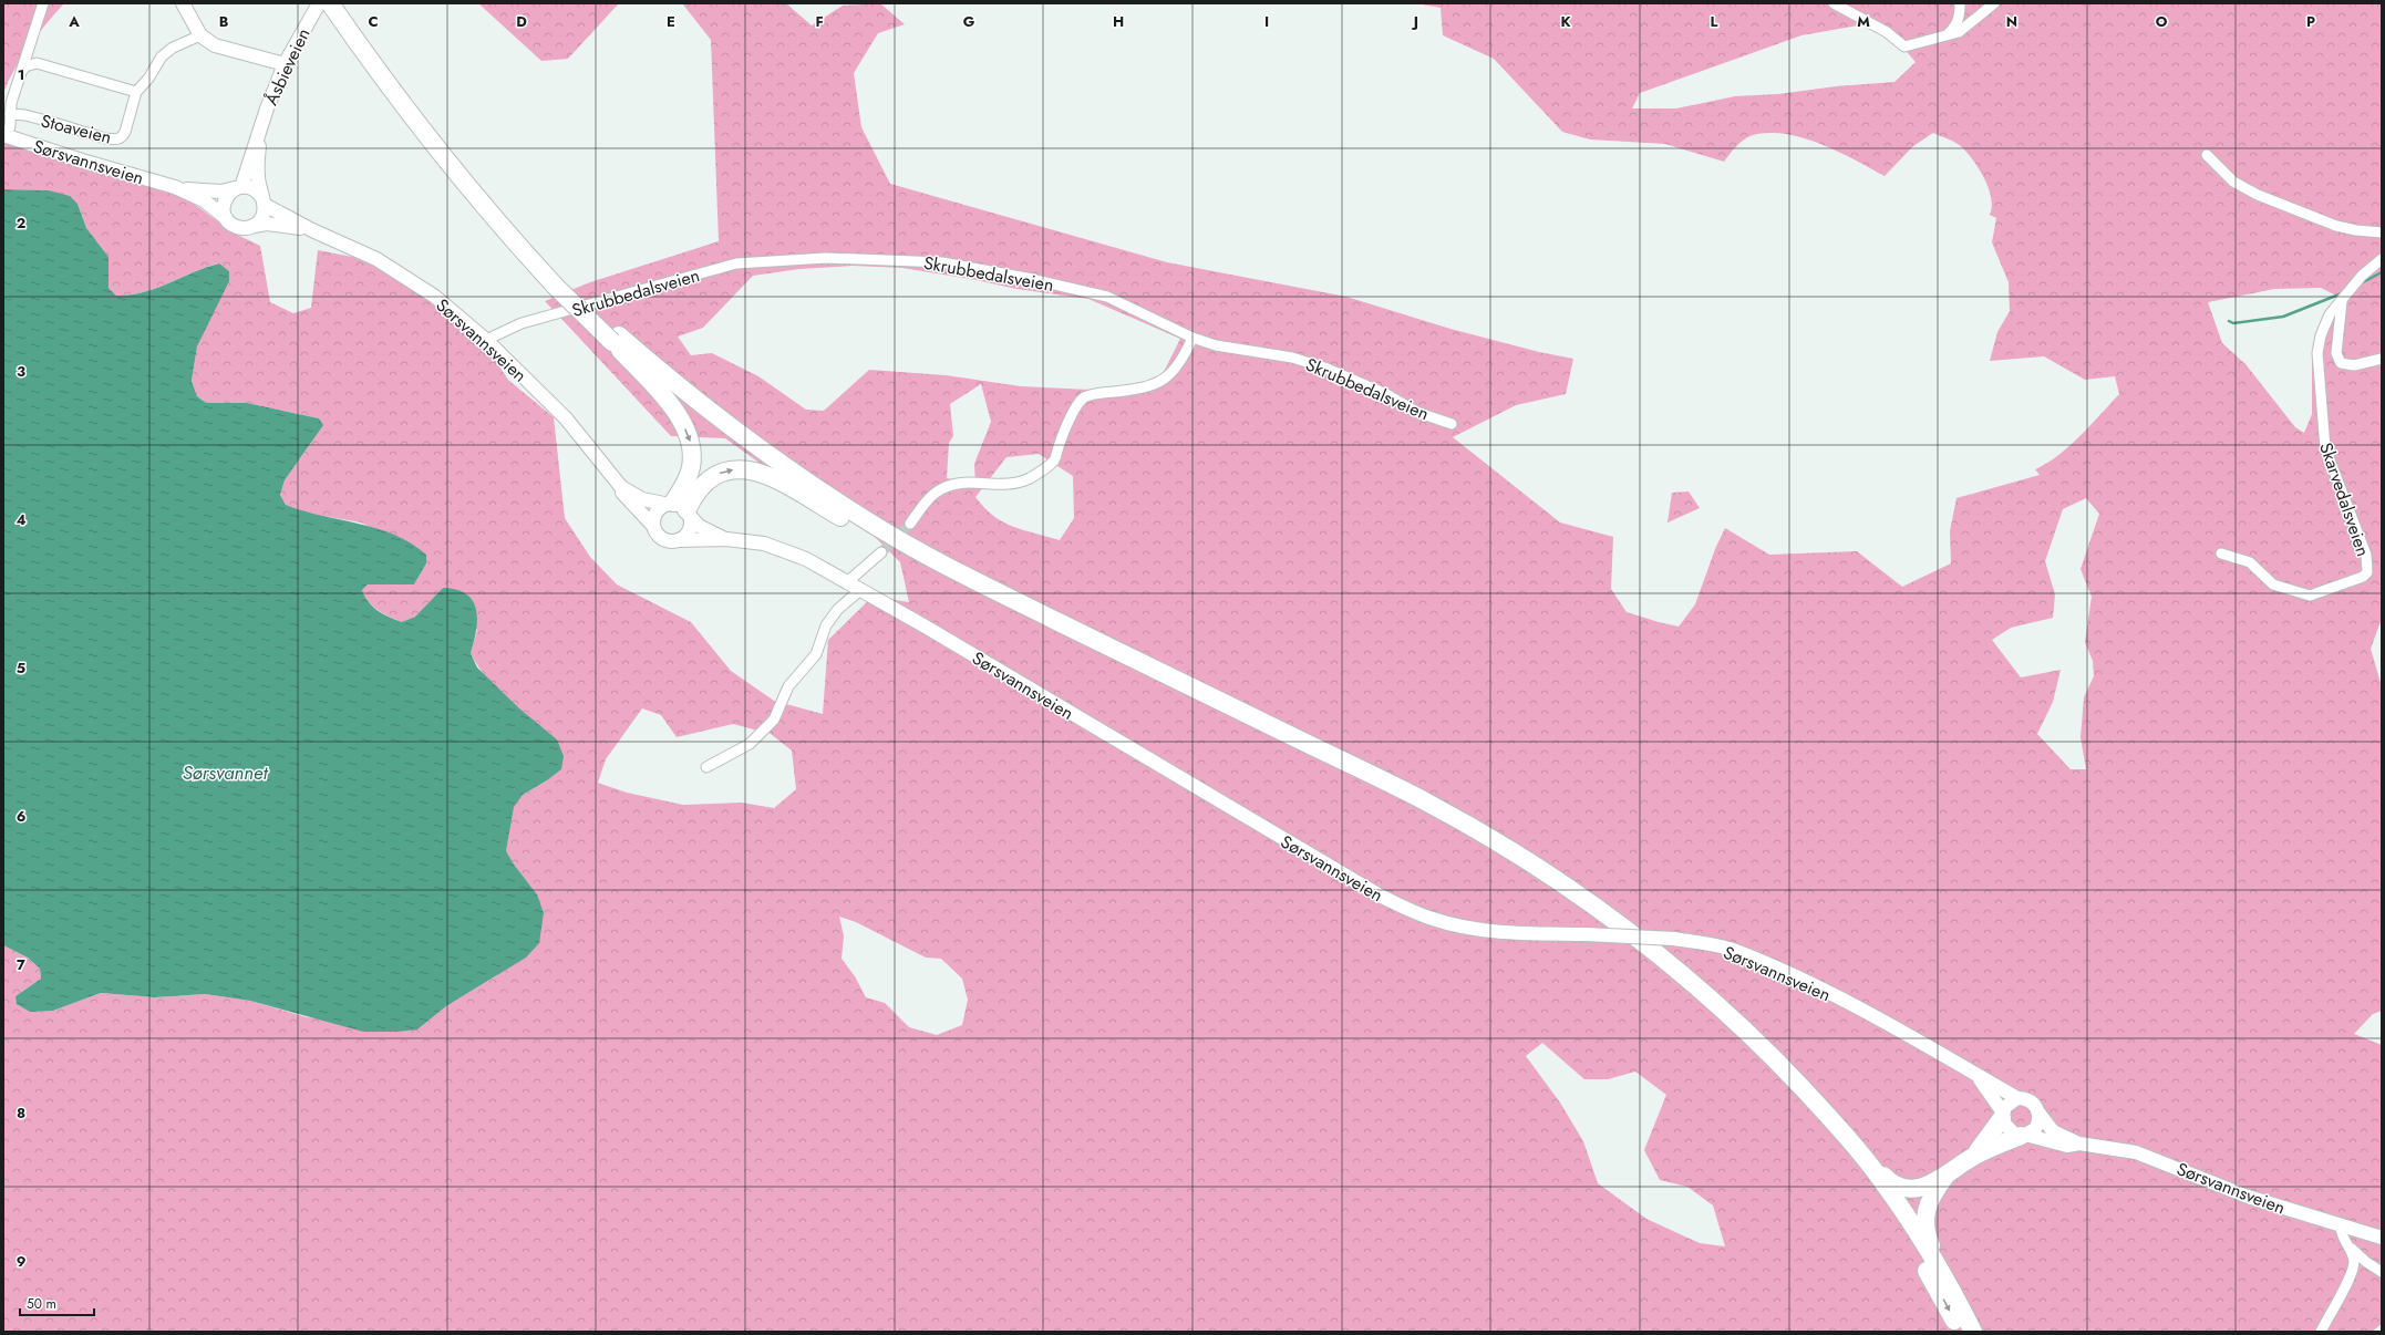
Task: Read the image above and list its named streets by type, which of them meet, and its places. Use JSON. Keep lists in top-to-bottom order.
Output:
{
  "streets": {
    "main road": ["Åsbieveien", "Sørsvannsveien"],
    "street": ["Stoaveien", "Skrubbedalsveien", "Skarvedalsveien"]
  },
  "crossings": [
    ["Åsbieveien", "Sørsvannsveien"],
    ["Sørsvannsveien", "Skrubbedalsveien"]
  ],
  "water": ["Sørsvannet"],
  "scale_bar": "50 m",
  "grid": {
    "columns": [
      "A",
      "B",
      "C",
      "D",
      "E",
      "F",
      "G",
      "H",
      "I",
      "J",
      "K",
      "L",
      "M",
      "N",
      "O",
      "P"
    ],
    "rows": [
      "1",
      "2",
      "3",
      "4",
      "5",
      "6",
      "7",
      "8",
      "9"
    ]
  }
}
